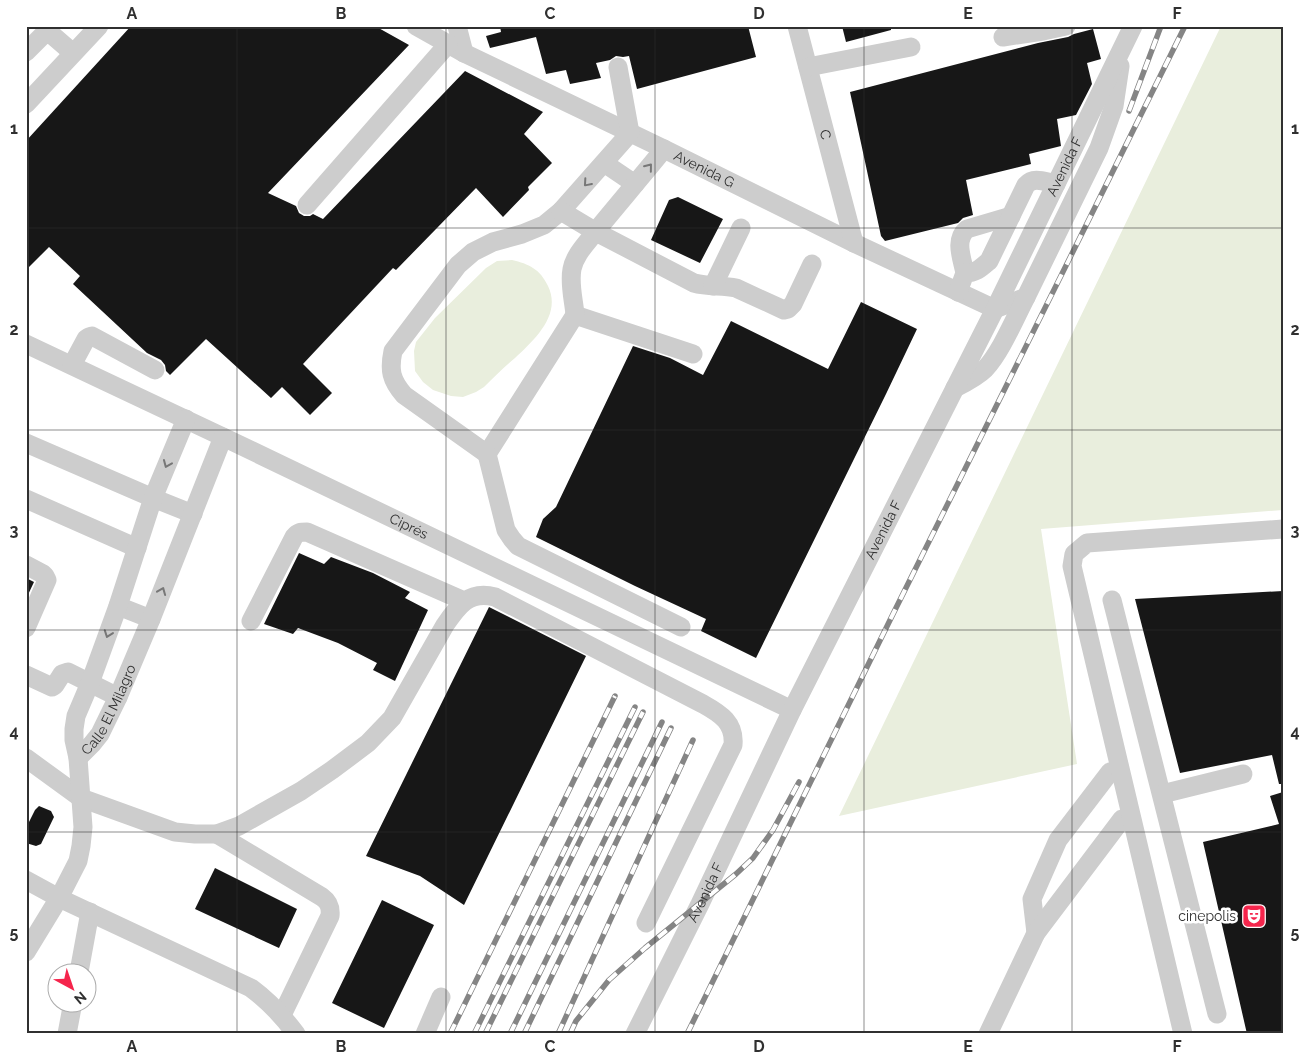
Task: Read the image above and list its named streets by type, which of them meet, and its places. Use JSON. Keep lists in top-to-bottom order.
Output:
{
  "streets": {
    "street": [
      "C",
      "Avenida F",
      "Avenida G",
      "Ciprés",
      "Calle El Milagro"
    ]
  },
  "crossings": [
    ["C", "Avenida G"],
    ["Avenida F", "Avenida G"],
    ["Avenida F", "Ciprés"],
    ["Ciprés", "Calle El Milagro"]
  ],
  "places": {
    "theatre": ["cinepolis"]
  },
  "north": "bottom right",
  "grid": {
    "columns": [
      "A",
      "B",
      "C",
      "D",
      "E",
      "F"
    ],
    "rows": [
      "1",
      "2",
      "3",
      "4",
      "5"
    ]
  }
}
